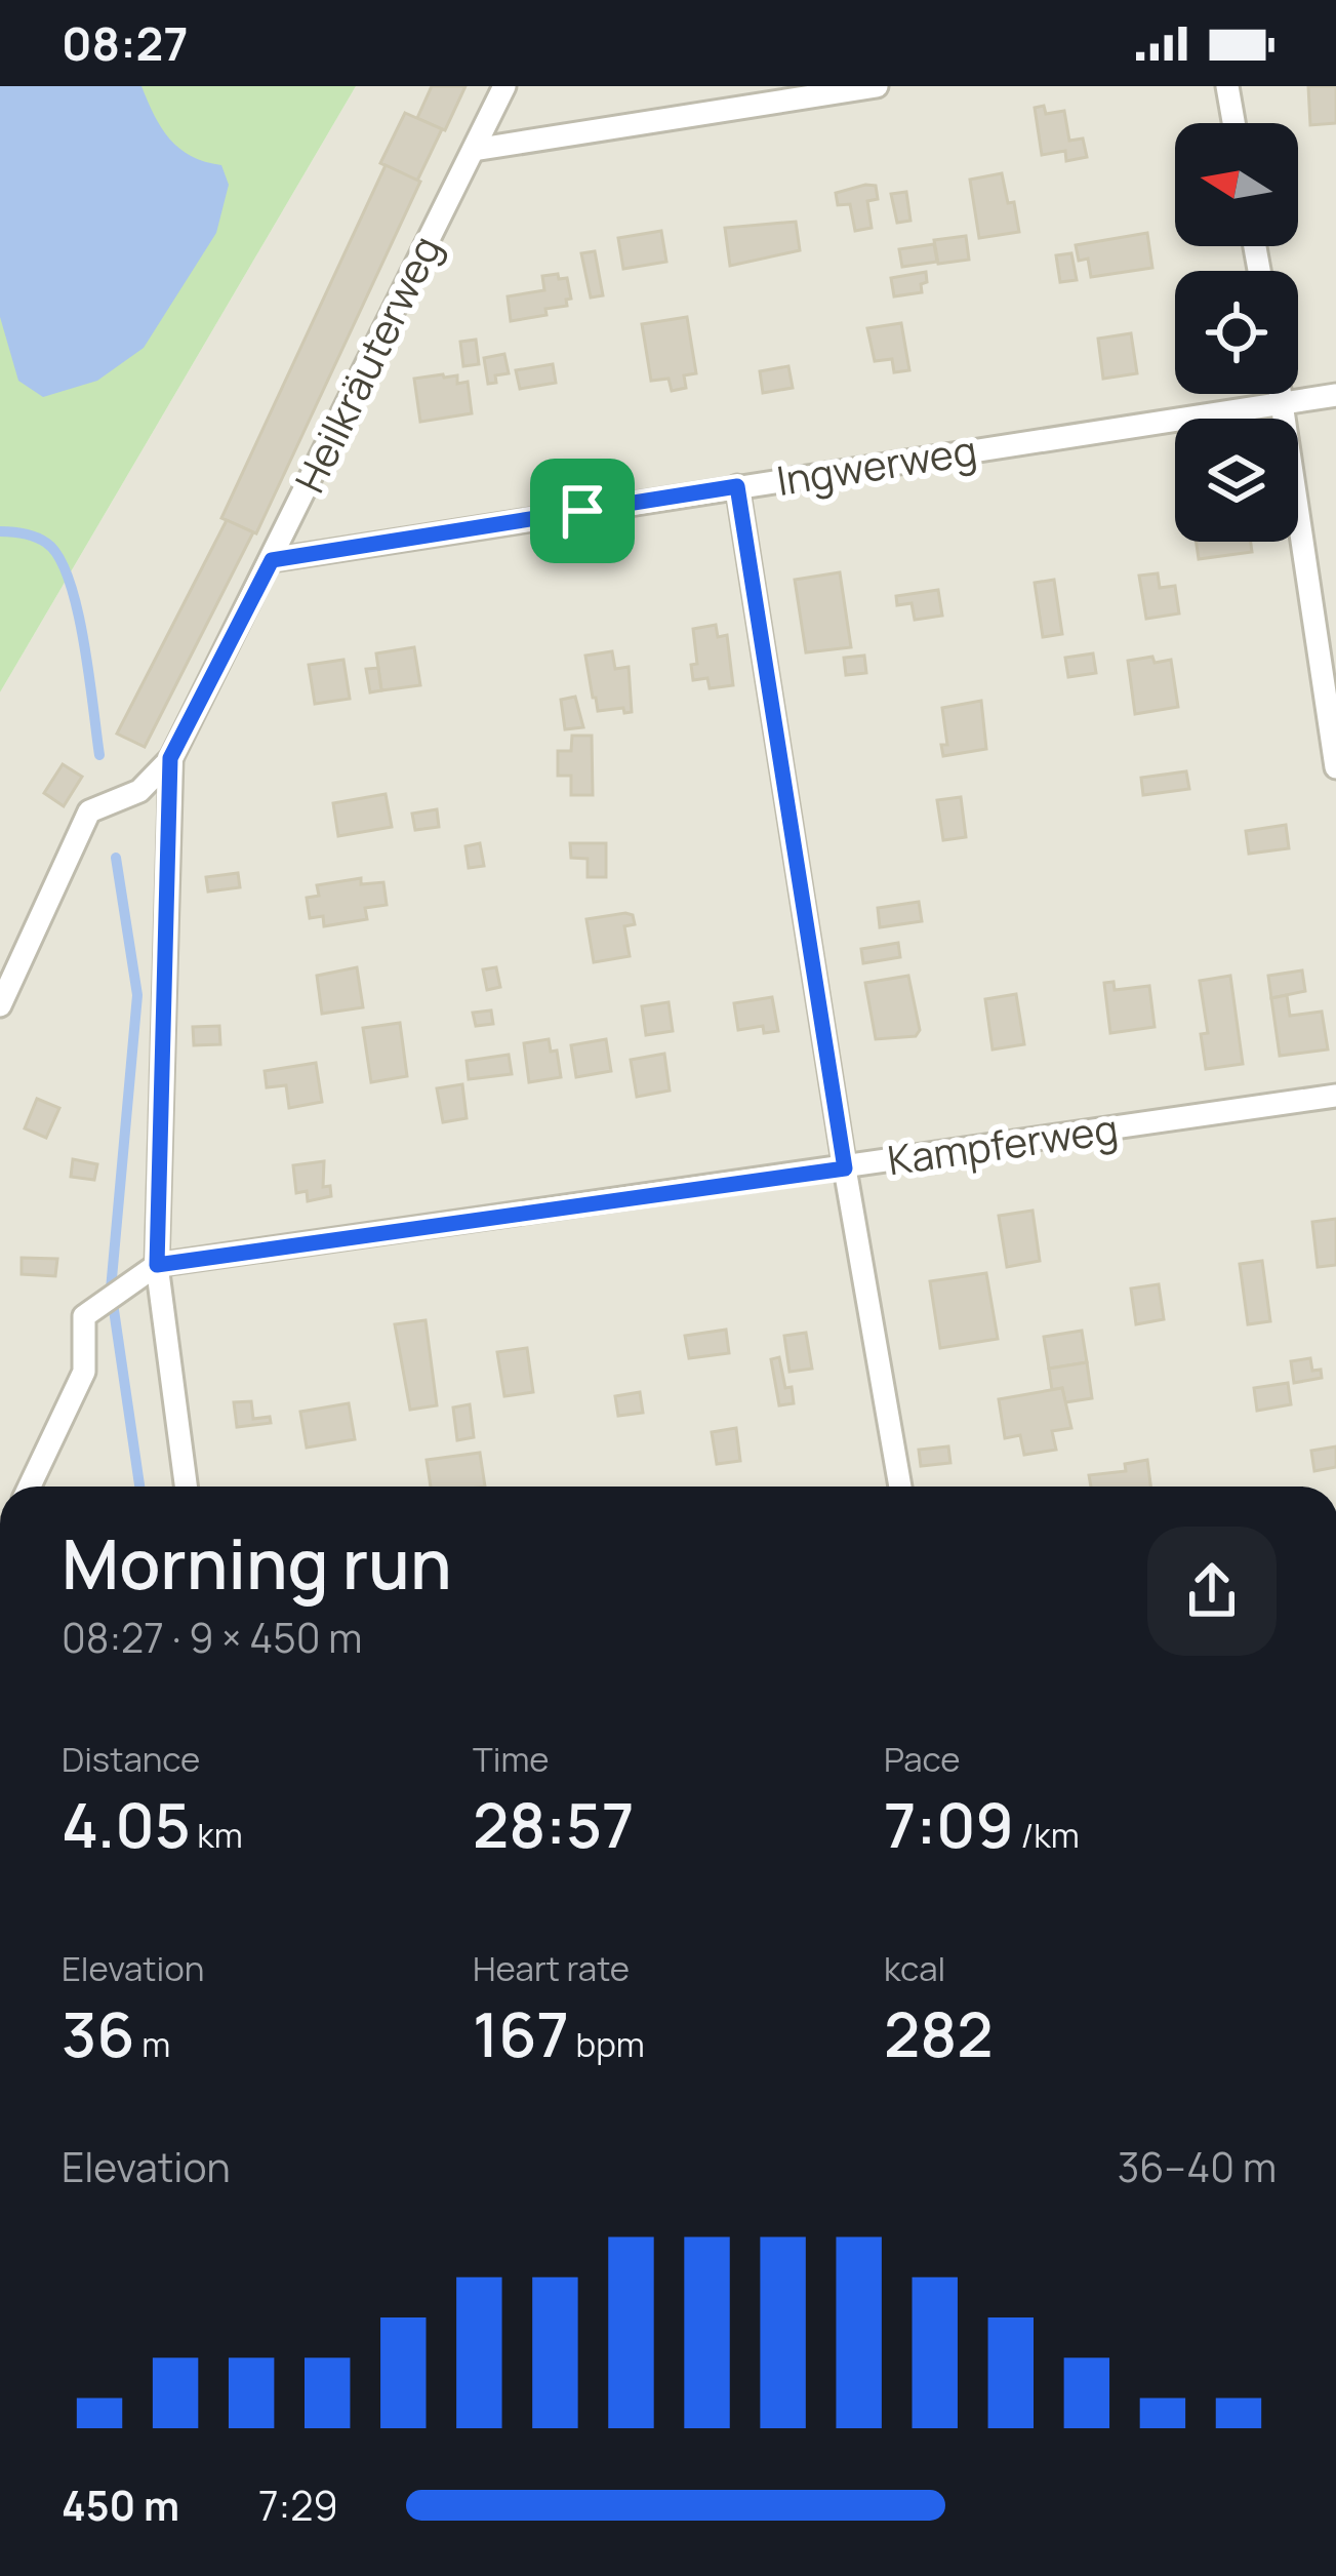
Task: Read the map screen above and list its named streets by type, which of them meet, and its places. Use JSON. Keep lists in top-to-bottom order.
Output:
{
  "streets": {
    "lane": ["Heilkräuterweg", "Ingwerweg", "Kampferweg"]
  },
  "crossings": [
    ["Heilkräuterweg", "Ingwerweg"]
  ],
  "north": "left",
  "page": {
    "status": "08:27",
    "heading": ["Morning run", "08:27 · 9 × 450 m"],
    "stats": [
      ["Distance", "4.05 km"],
      ["Time", "28:57"],
      ["Pace", "7:09 /km"],
      ["Elevation", "36 m"],
      ["Heart rate", "167 bpm"],
      ["kcal", "282"]
    ],
    "chart": ["Elevation", "36–40 m"],
    "list": [
      {
        "name": "450 m",
        "note": "7:29"
      }
    ]
  }
}
